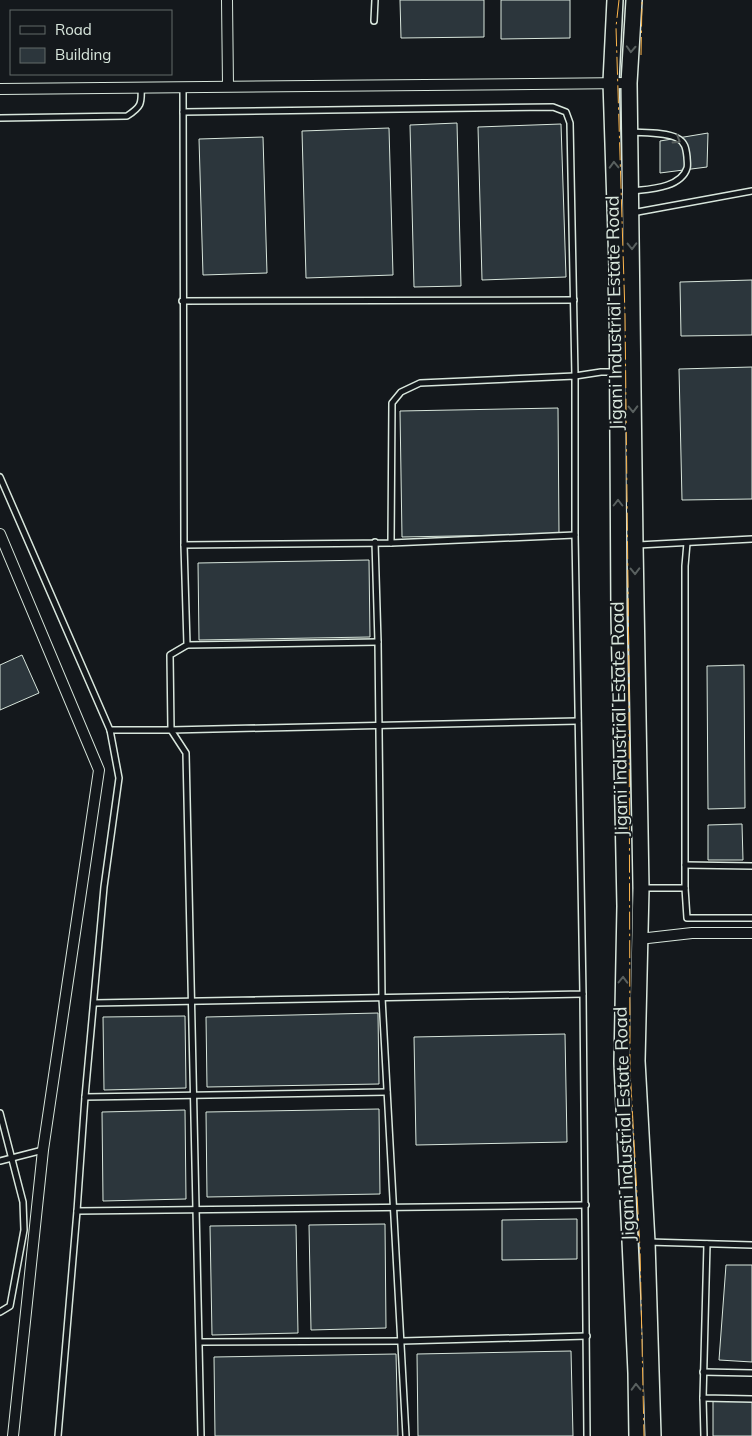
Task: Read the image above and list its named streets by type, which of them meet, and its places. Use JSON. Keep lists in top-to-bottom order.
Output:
{
  "streets": {
    "main road": ["Jigani Industrial Estate Road"]
  },
  "legend": ["Road", "Building"]
}
